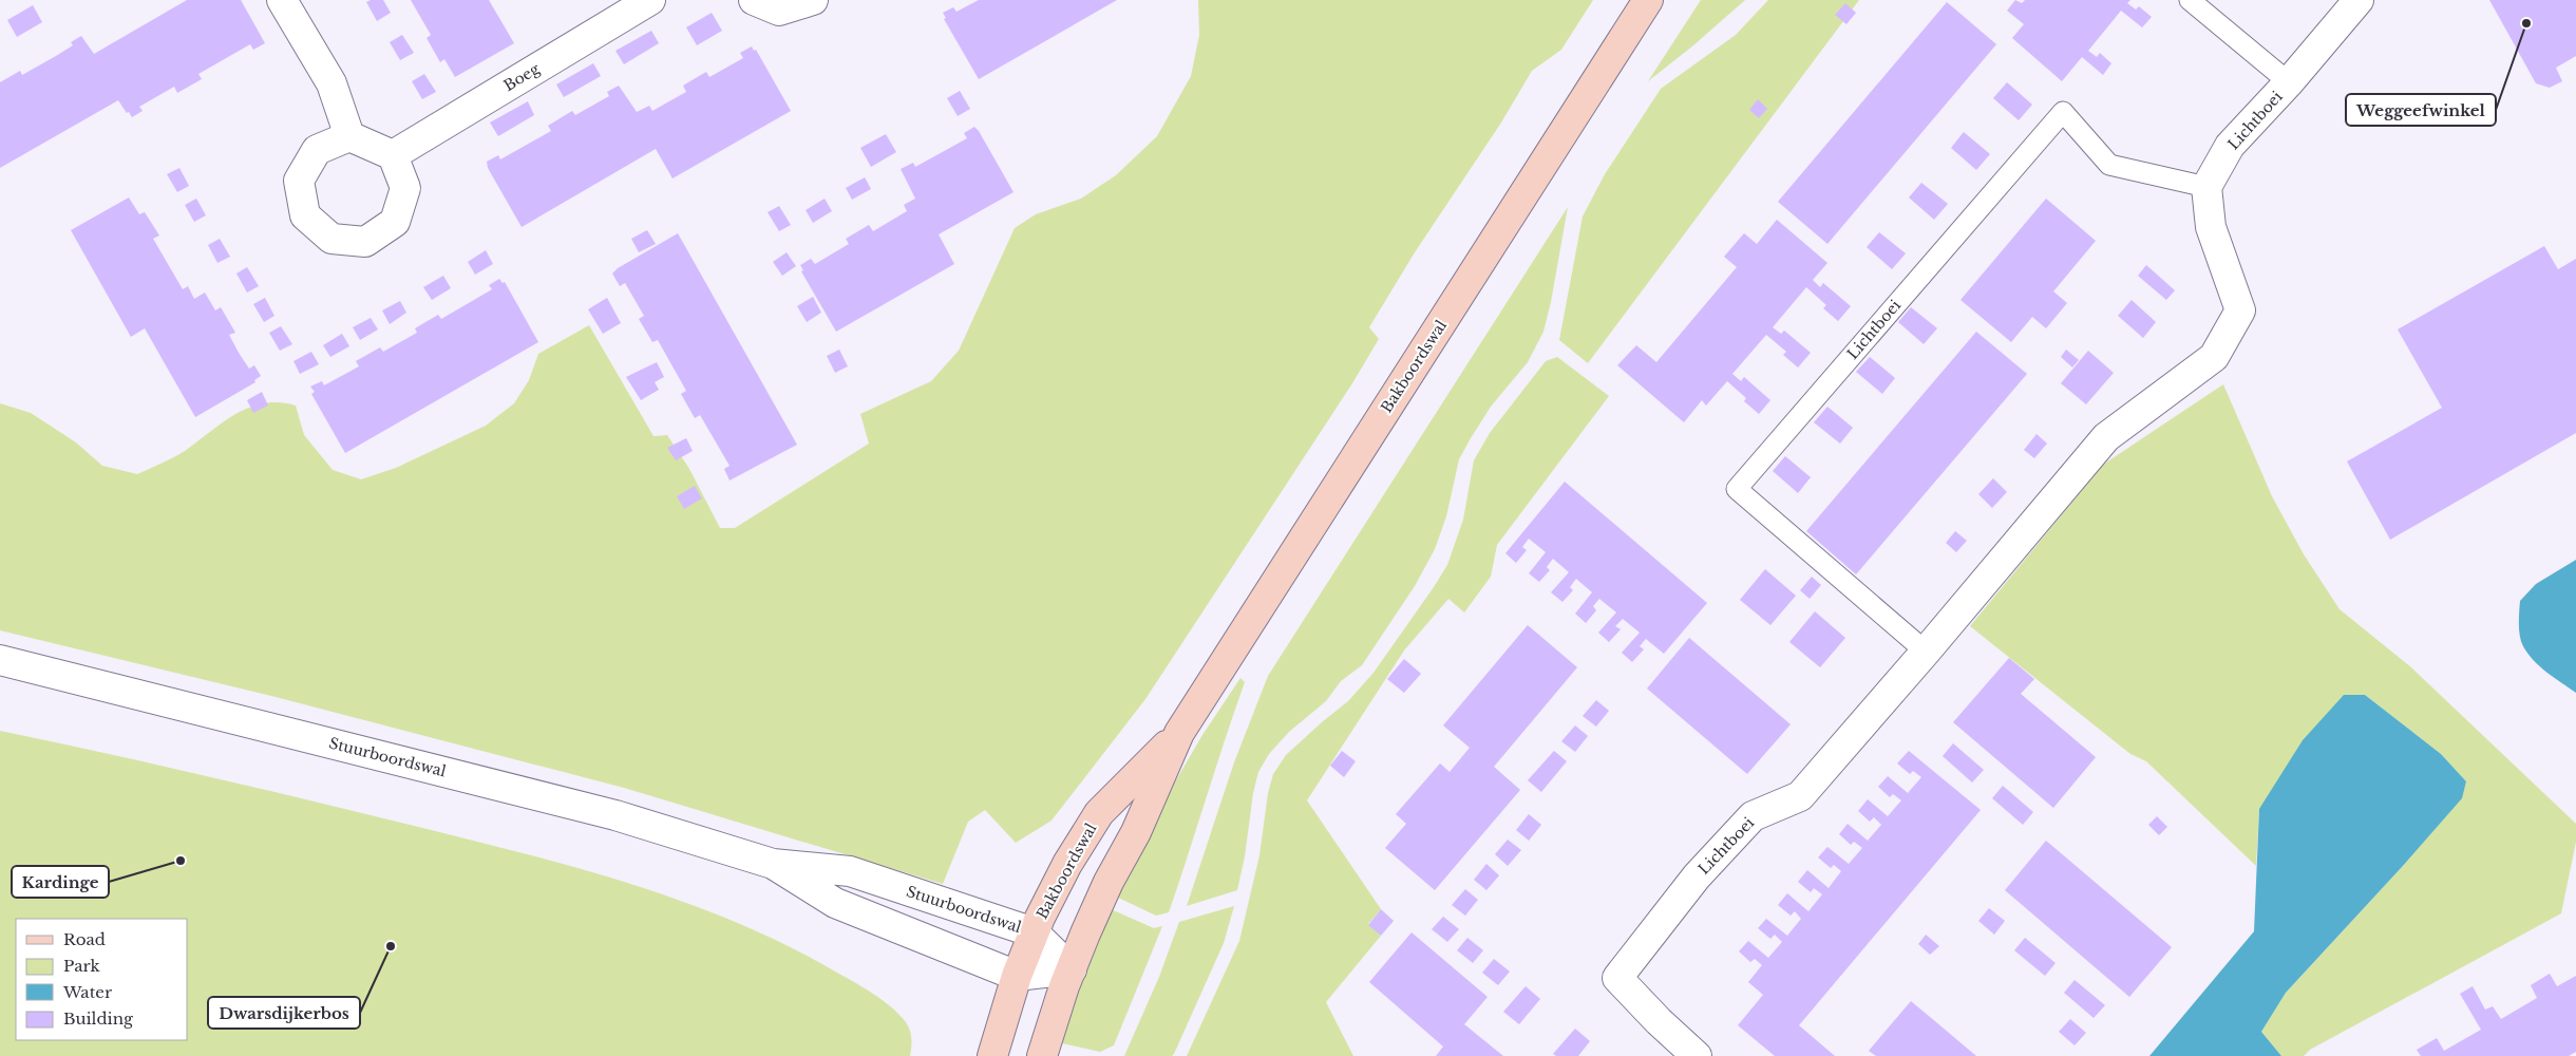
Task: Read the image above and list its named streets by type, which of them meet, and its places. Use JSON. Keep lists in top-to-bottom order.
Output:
{
  "streets": {
    "main road": ["Bakboordswal"],
    "street": ["Boeg", "Lichtboei", "Stuurboordswal"]
  },
  "crossings": [
    ["Bakboordswal", "Stuurboordswal"]
  ],
  "places": ["Weggeefwinkel", "Kardinge", "Dwarsdijkerbos"],
  "legend": [
    "Road",
    "Park",
    "Water",
    "Building"
  ]
}
